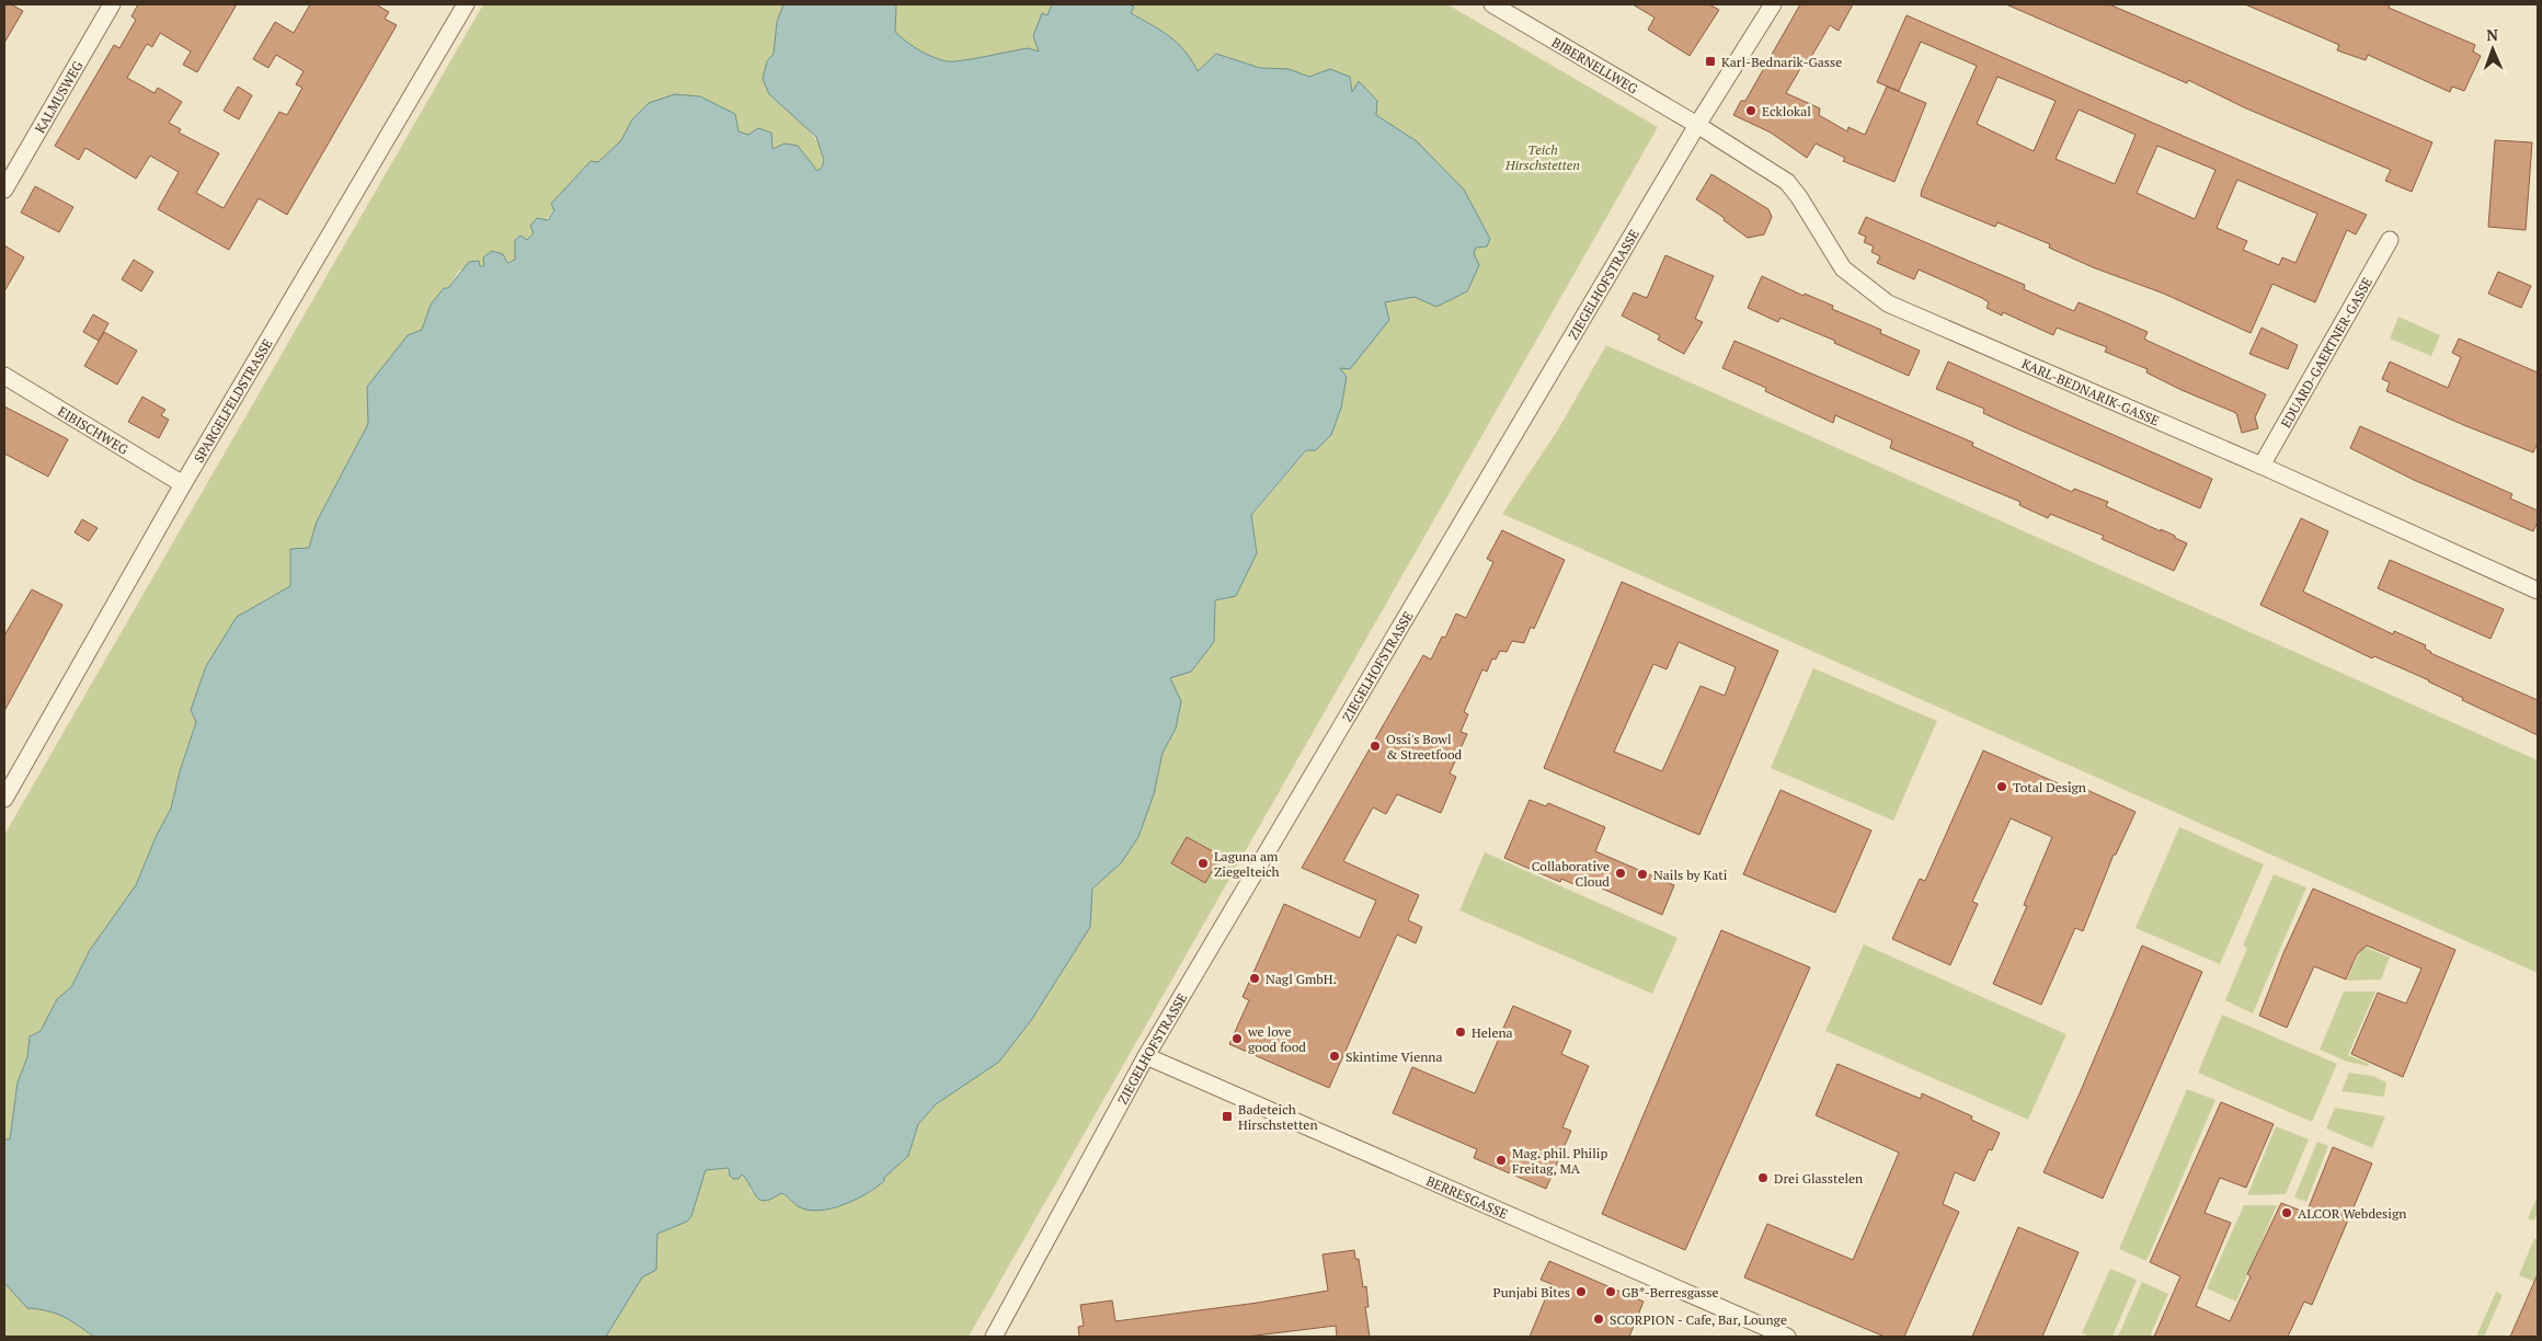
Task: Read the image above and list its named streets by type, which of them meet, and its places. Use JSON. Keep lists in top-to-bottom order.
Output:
{
  "streets": {
    "street": [
      "BIBERNELLWEG",
      "KALMUSWEG",
      "ZIEGELHOFSTRASSE",
      "EDUARD-GAERTNER-GASSE",
      "KARL-BEDNARIK-GASSE",
      "SPARGELFELDSTRASSE",
      "EIBISCHWEG",
      "BERRESGASSE"
    ]
  },
  "crossings": [
    ["BIBERNELLWEG", "ZIEGELHOFSTRASSE"],
    ["BIBERNELLWEG", "KARL-BEDNARIK-GASSE"],
    ["ZIEGELHOFSTRASSE", "KARL-BEDNARIK-GASSE"],
    ["ZIEGELHOFSTRASSE", "BERRESGASSE"],
    ["EDUARD-GAERTNER-GASSE", "KARL-BEDNARIK-GASSE"],
    ["SPARGELFELDSTRASSE", "EIBISCHWEG"]
  ],
  "parks": ["Teich Hirschstetten"],
  "places": {
    "transit": ["Karl-Bednarik-Gasse", "Badeteich Hirschstetten"],
    "other": [
      "Ecklokal",
      "Ossi's Bowl & Streetfood",
      "Total Design",
      "Laguna am Ziegelteich",
      "Collaborative Cloud",
      "Nails by Kati",
      "Nagl GmbH.",
      "Helena",
      "we love good food",
      "Skintime Vienna",
      "Mag. phil. Philip Freitag, MA",
      "Drei Glasstelen",
      "ALCOR Webdesign",
      "Punjabi Bites",
      "GB*-Berresgasse",
      "SCORPION - Cafe, Bar, Lounge"
    ]
  },
  "north": "top"
}
